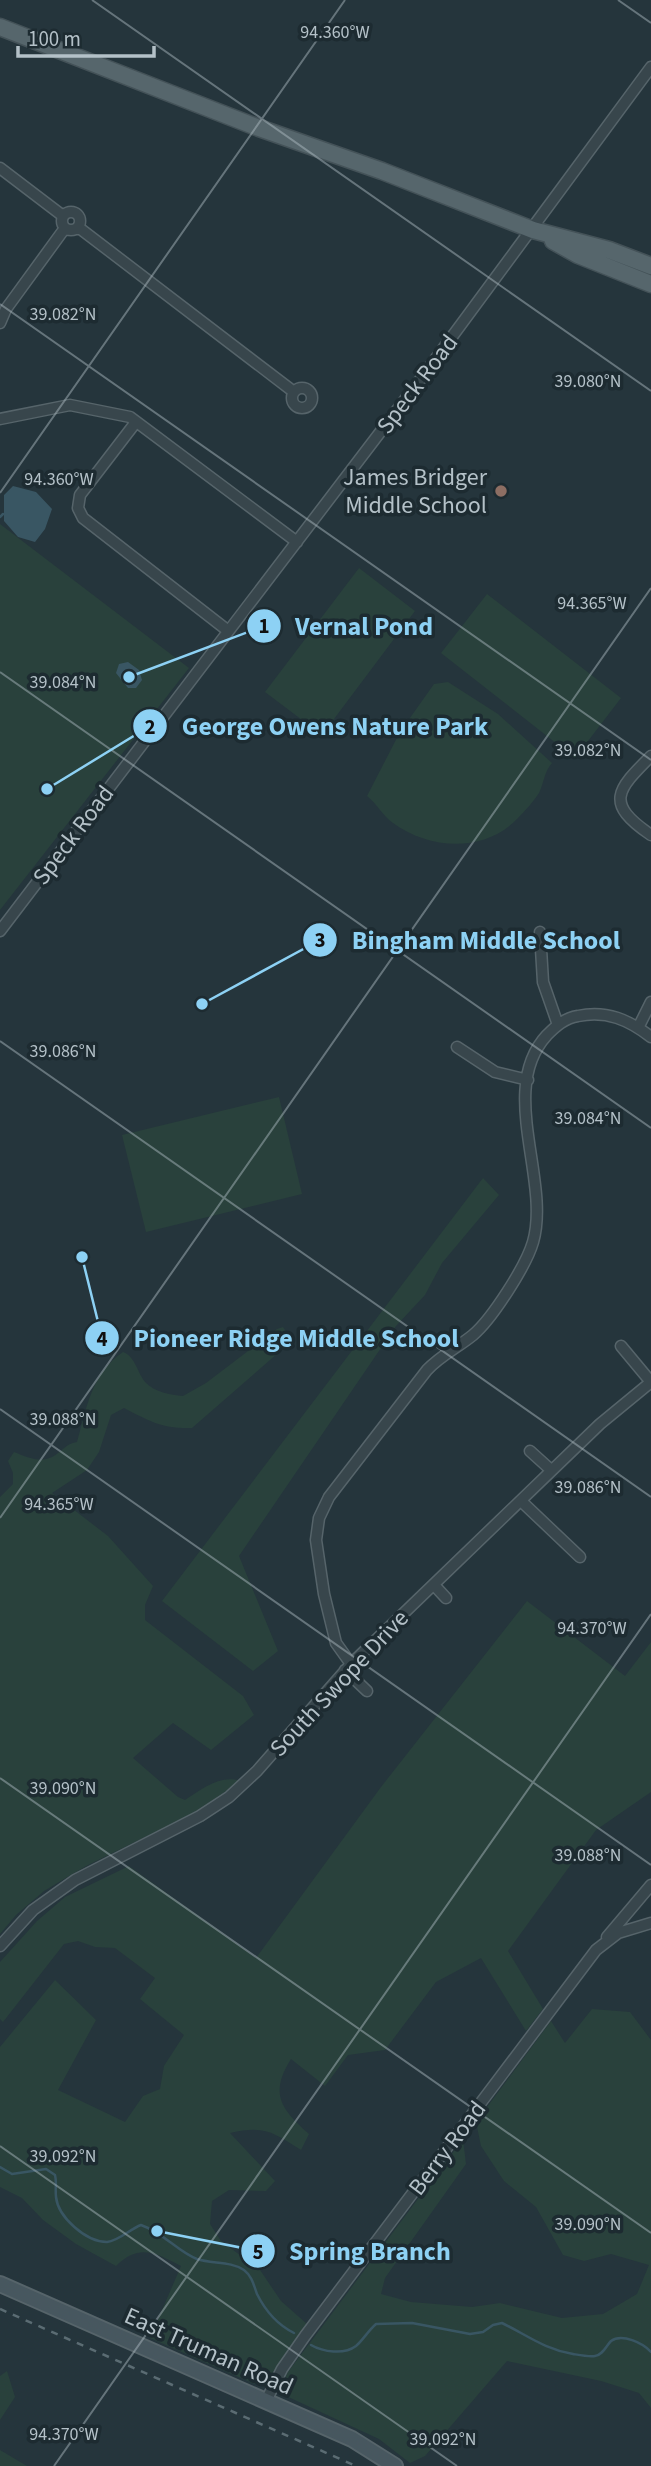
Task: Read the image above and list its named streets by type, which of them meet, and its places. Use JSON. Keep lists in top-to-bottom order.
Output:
{
  "streets": {
    "main road": ["East Truman Road"],
    "street": ["Speck Road", "South Swope Drive", "Berry Road"]
  },
  "crossings": [
    ["Berry Road", "East Truman Road"]
  ],
  "places": [
    "James Bridger Middle School",
    "Vernal Pond",
    "George Owens Nature Park",
    "Bingham Middle School",
    "Pioneer Ridge Middle School",
    "Spring Branch"
  ],
  "scale_bar": "100 m",
  "coordinates": [
    "94.360°W",
    "39.082°N",
    "39.080°N",
    "94.365°W",
    "39.084°N",
    "39.086°N",
    "39.088°N",
    "94.370°W",
    "39.090°N",
    "39.092°N"
  ]
}
